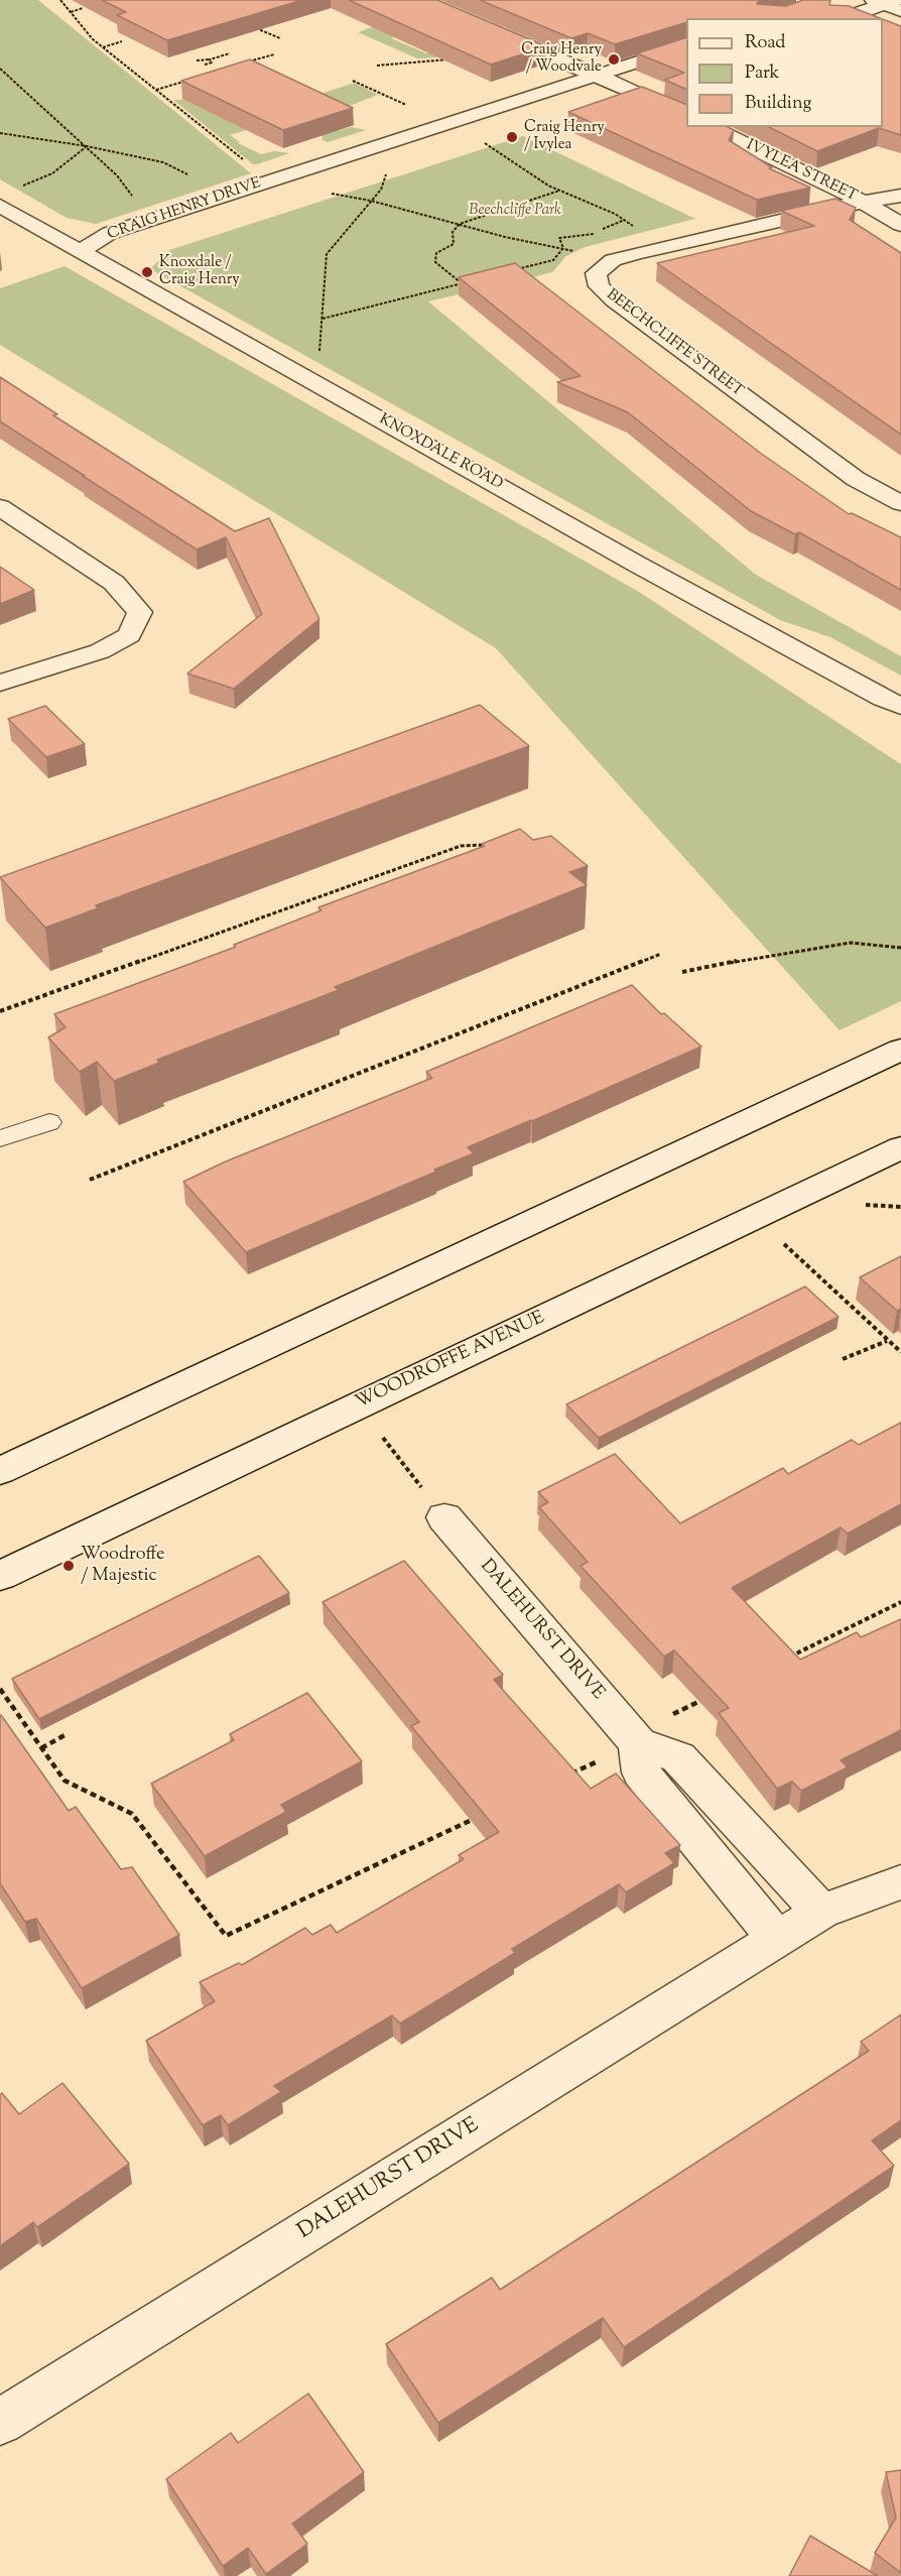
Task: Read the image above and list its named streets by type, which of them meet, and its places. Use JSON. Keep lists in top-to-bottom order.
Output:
{
  "streets": {
    "street": [
      "IVYLEA STREET",
      "CRAIG HENRY DRIVE",
      "BEECHCLIFFE STREET",
      "KNOXDALE ROAD",
      "WOODROFFE AVENUE",
      "DALEHURST DRIVE"
    ]
  },
  "crossings": [
    ["IVYLEA STREET", "BEECHCLIFFE STREET"],
    ["CRAIG HENRY DRIVE", "KNOXDALE ROAD"]
  ],
  "parks": ["Beechcliffe Park"],
  "places": [
    "Craig Henry / Woodvale",
    "Craig Henry / Ivylea",
    "Knoxdale / Craig Henry",
    "Woodroffe / Majestic"
  ],
  "legend": ["Road", "Park", "Building"]
}
